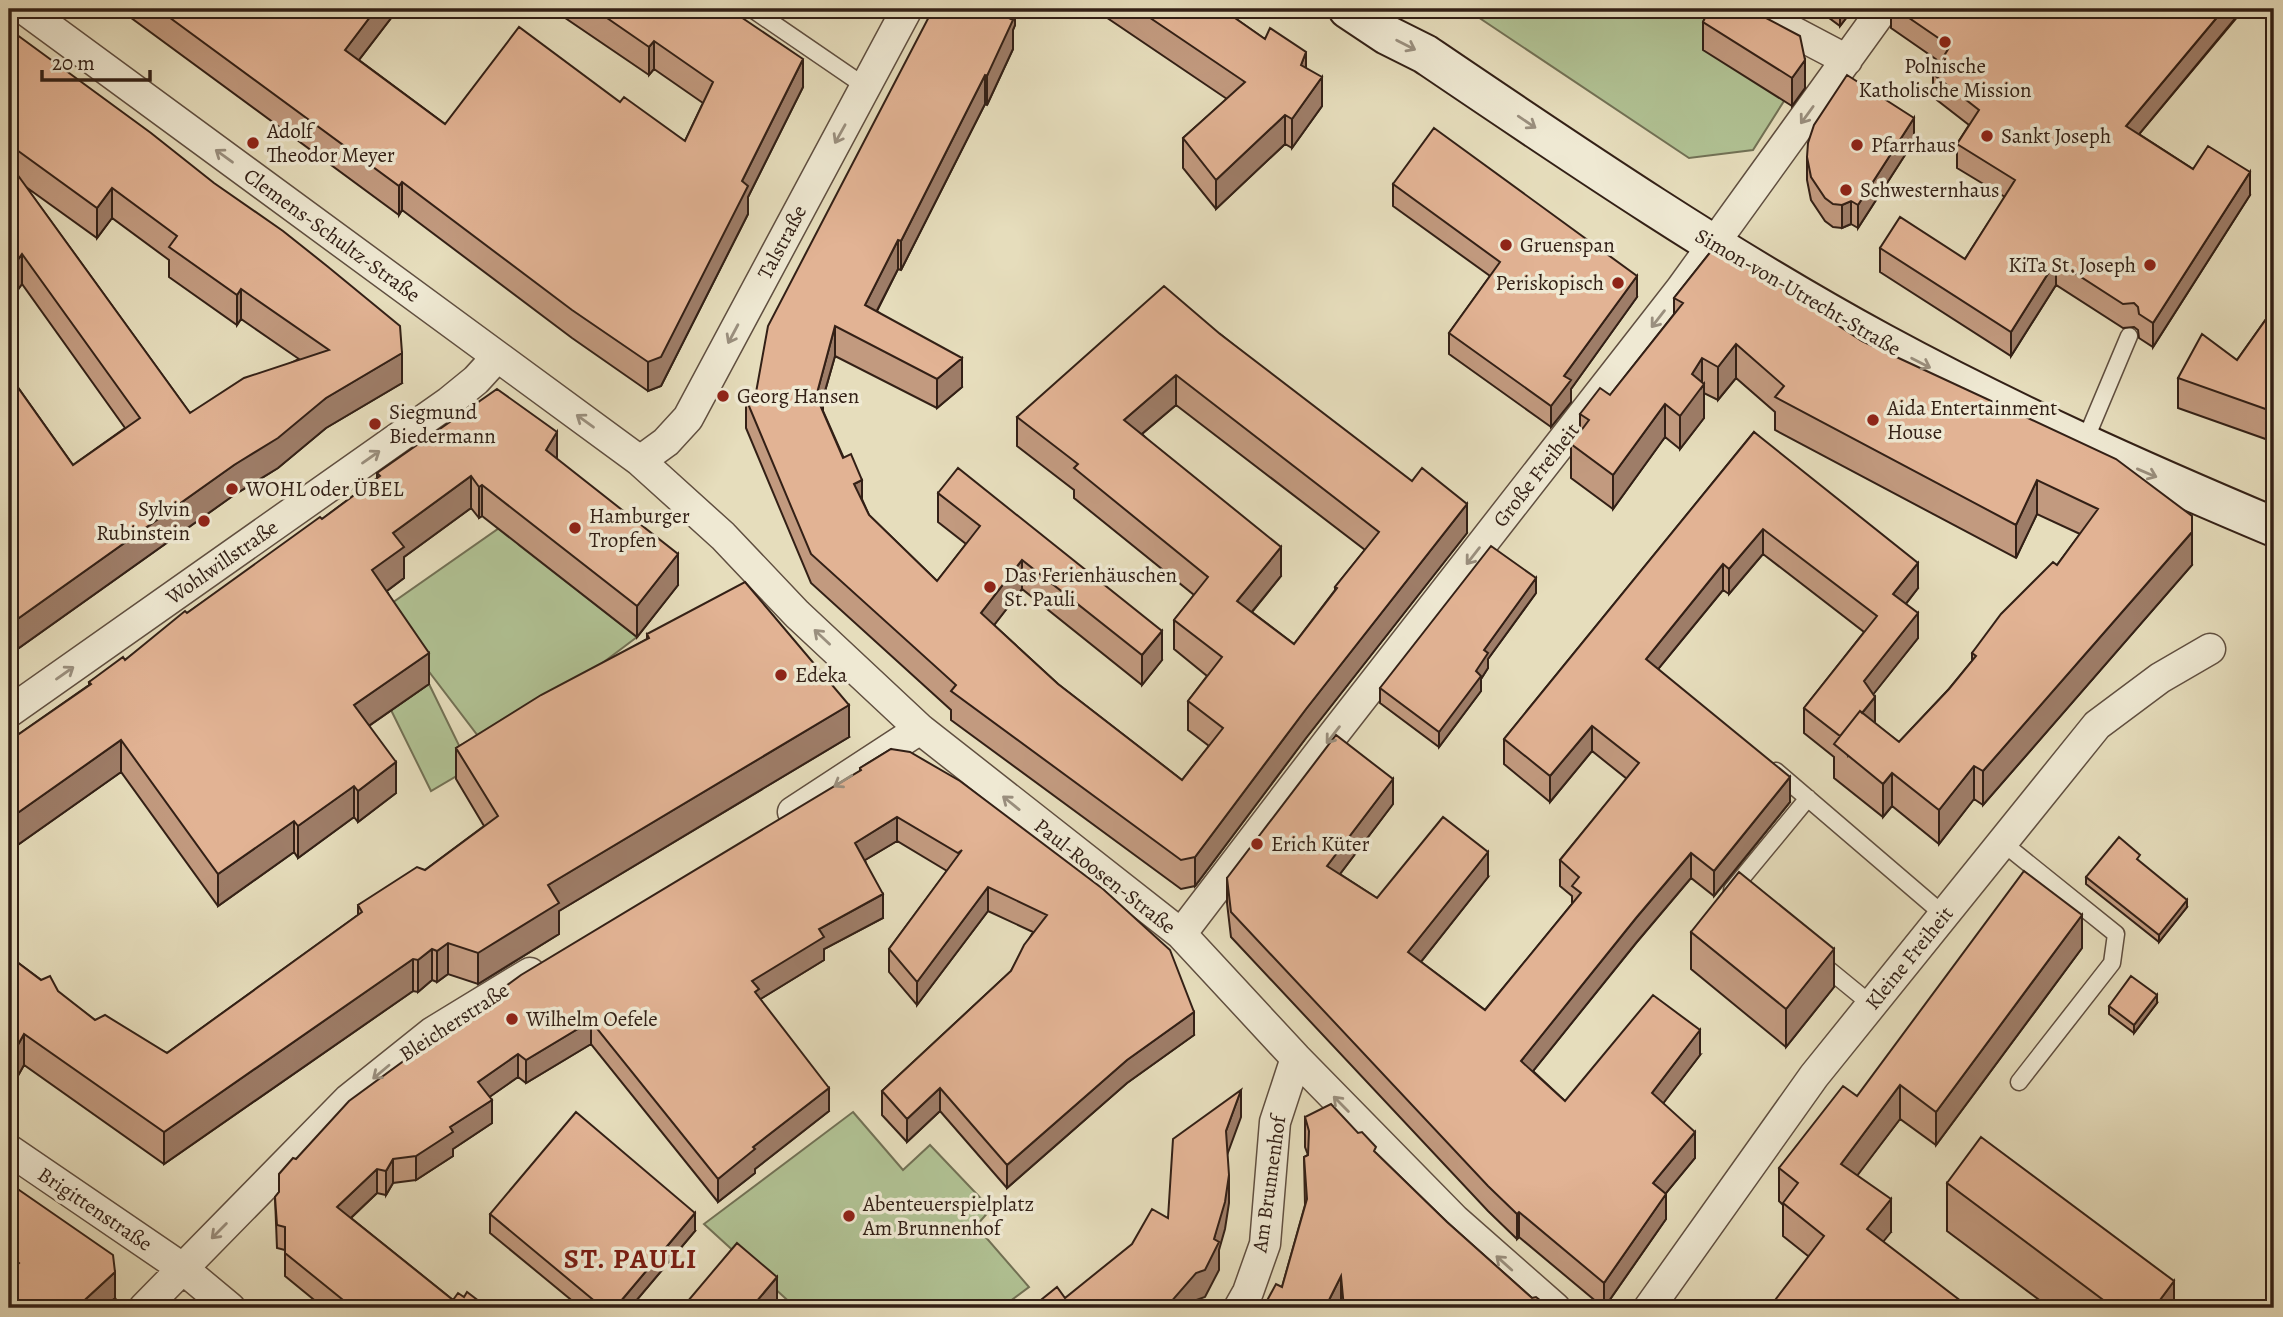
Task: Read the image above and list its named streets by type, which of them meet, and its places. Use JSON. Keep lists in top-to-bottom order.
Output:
{
  "streets": {
    "main road": ["Simon-von-Utrecht-Straße"],
    "street": [
      "Clemens-Schultz-Straße",
      "Talstraße",
      "Große Freiheit",
      "Wohlwillstraße",
      "Paul-Roosen-Straße",
      "Kleine Freiheit",
      "Bleicherstraße",
      "Am Brunnenhof",
      "Brigittenstraße"
    ]
  },
  "crossings": [
    ["Clemens-Schultz-Straße", "Talstraße"],
    ["Clemens-Schultz-Straße", "Wohlwillstraße"],
    ["Clemens-Schultz-Straße", "Paul-Roosen-Straße"],
    ["Talstraße", "Paul-Roosen-Straße"],
    ["Simon-von-Utrecht-Straße", "Große Freiheit"],
    ["Große Freiheit", "Paul-Roosen-Straße"],
    ["Paul-Roosen-Straße", "Am Brunnenhof"],
    ["Bleicherstraße", "Brigittenstraße"]
  ],
  "one_way": [
    "Clemens-Schultz-Straße",
    "Talstraße",
    "Simon-von-Utrecht-Straße",
    "Große Freiheit",
    "Wohlwillstraße",
    "Paul-Roosen-Straße",
    "Bleicherstraße"
  ],
  "districts": ["ST. PAULI"],
  "places": [
    "Polnische Katholische Mission",
    "Sankt Joseph",
    "Adolf Theodor Meyer",
    "Pfarrhaus",
    "Schwesternhaus",
    "Gruenspan",
    "KiTa St. Joseph",
    "Periskopisch",
    "Georg Hansen",
    "Aida Entertainment House",
    "Siegmund Biedermann",
    "WOHL oder ÜBEL",
    "Sylvin Rubinstein",
    "Hamburger Tropfen",
    "Das Ferienhäuschen St. Pauli",
    "Edeka",
    "Erich Küter",
    "Wilhelm Oefele",
    "Abenteuerspielplatz Am Brunnenhof"
  ],
  "scale_bar": "20 m"
}
